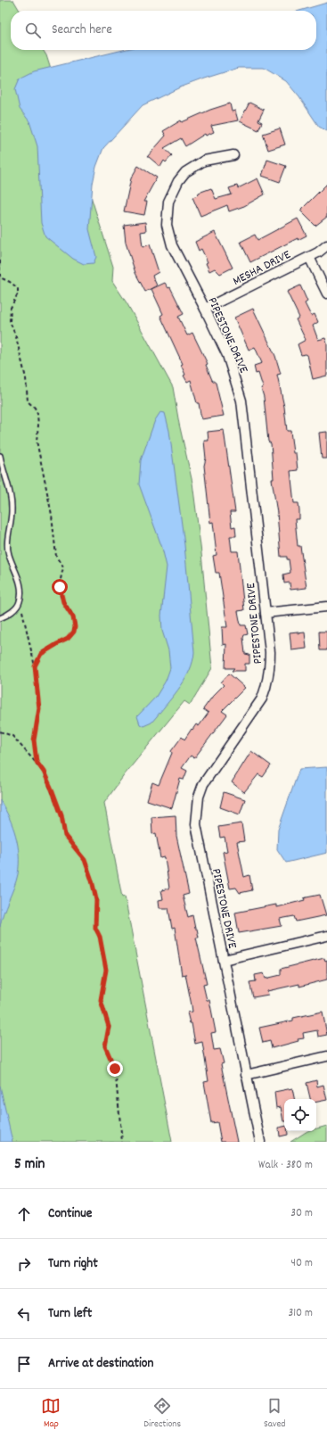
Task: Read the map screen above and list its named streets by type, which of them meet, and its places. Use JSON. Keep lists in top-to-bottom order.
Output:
{
  "streets": {
    "street": ["MESHA DRIVE", "PIPESTONE DRIVE"]
  },
  "crossings": [
    ["MESHA DRIVE", "PIPESTONE DRIVE"]
  ],
  "page": {
    "search": "Search here",
    "heading": ["5 min", "Walk · 380 m"],
    "list": [
      ["Continue", "30 m"],
      ["Turn right", "40 m"],
      ["Turn left", "310 m"],
      "Arrive at destination"
    ],
    "nav": ["Map", "Directions", "Saved"]
  }
}
